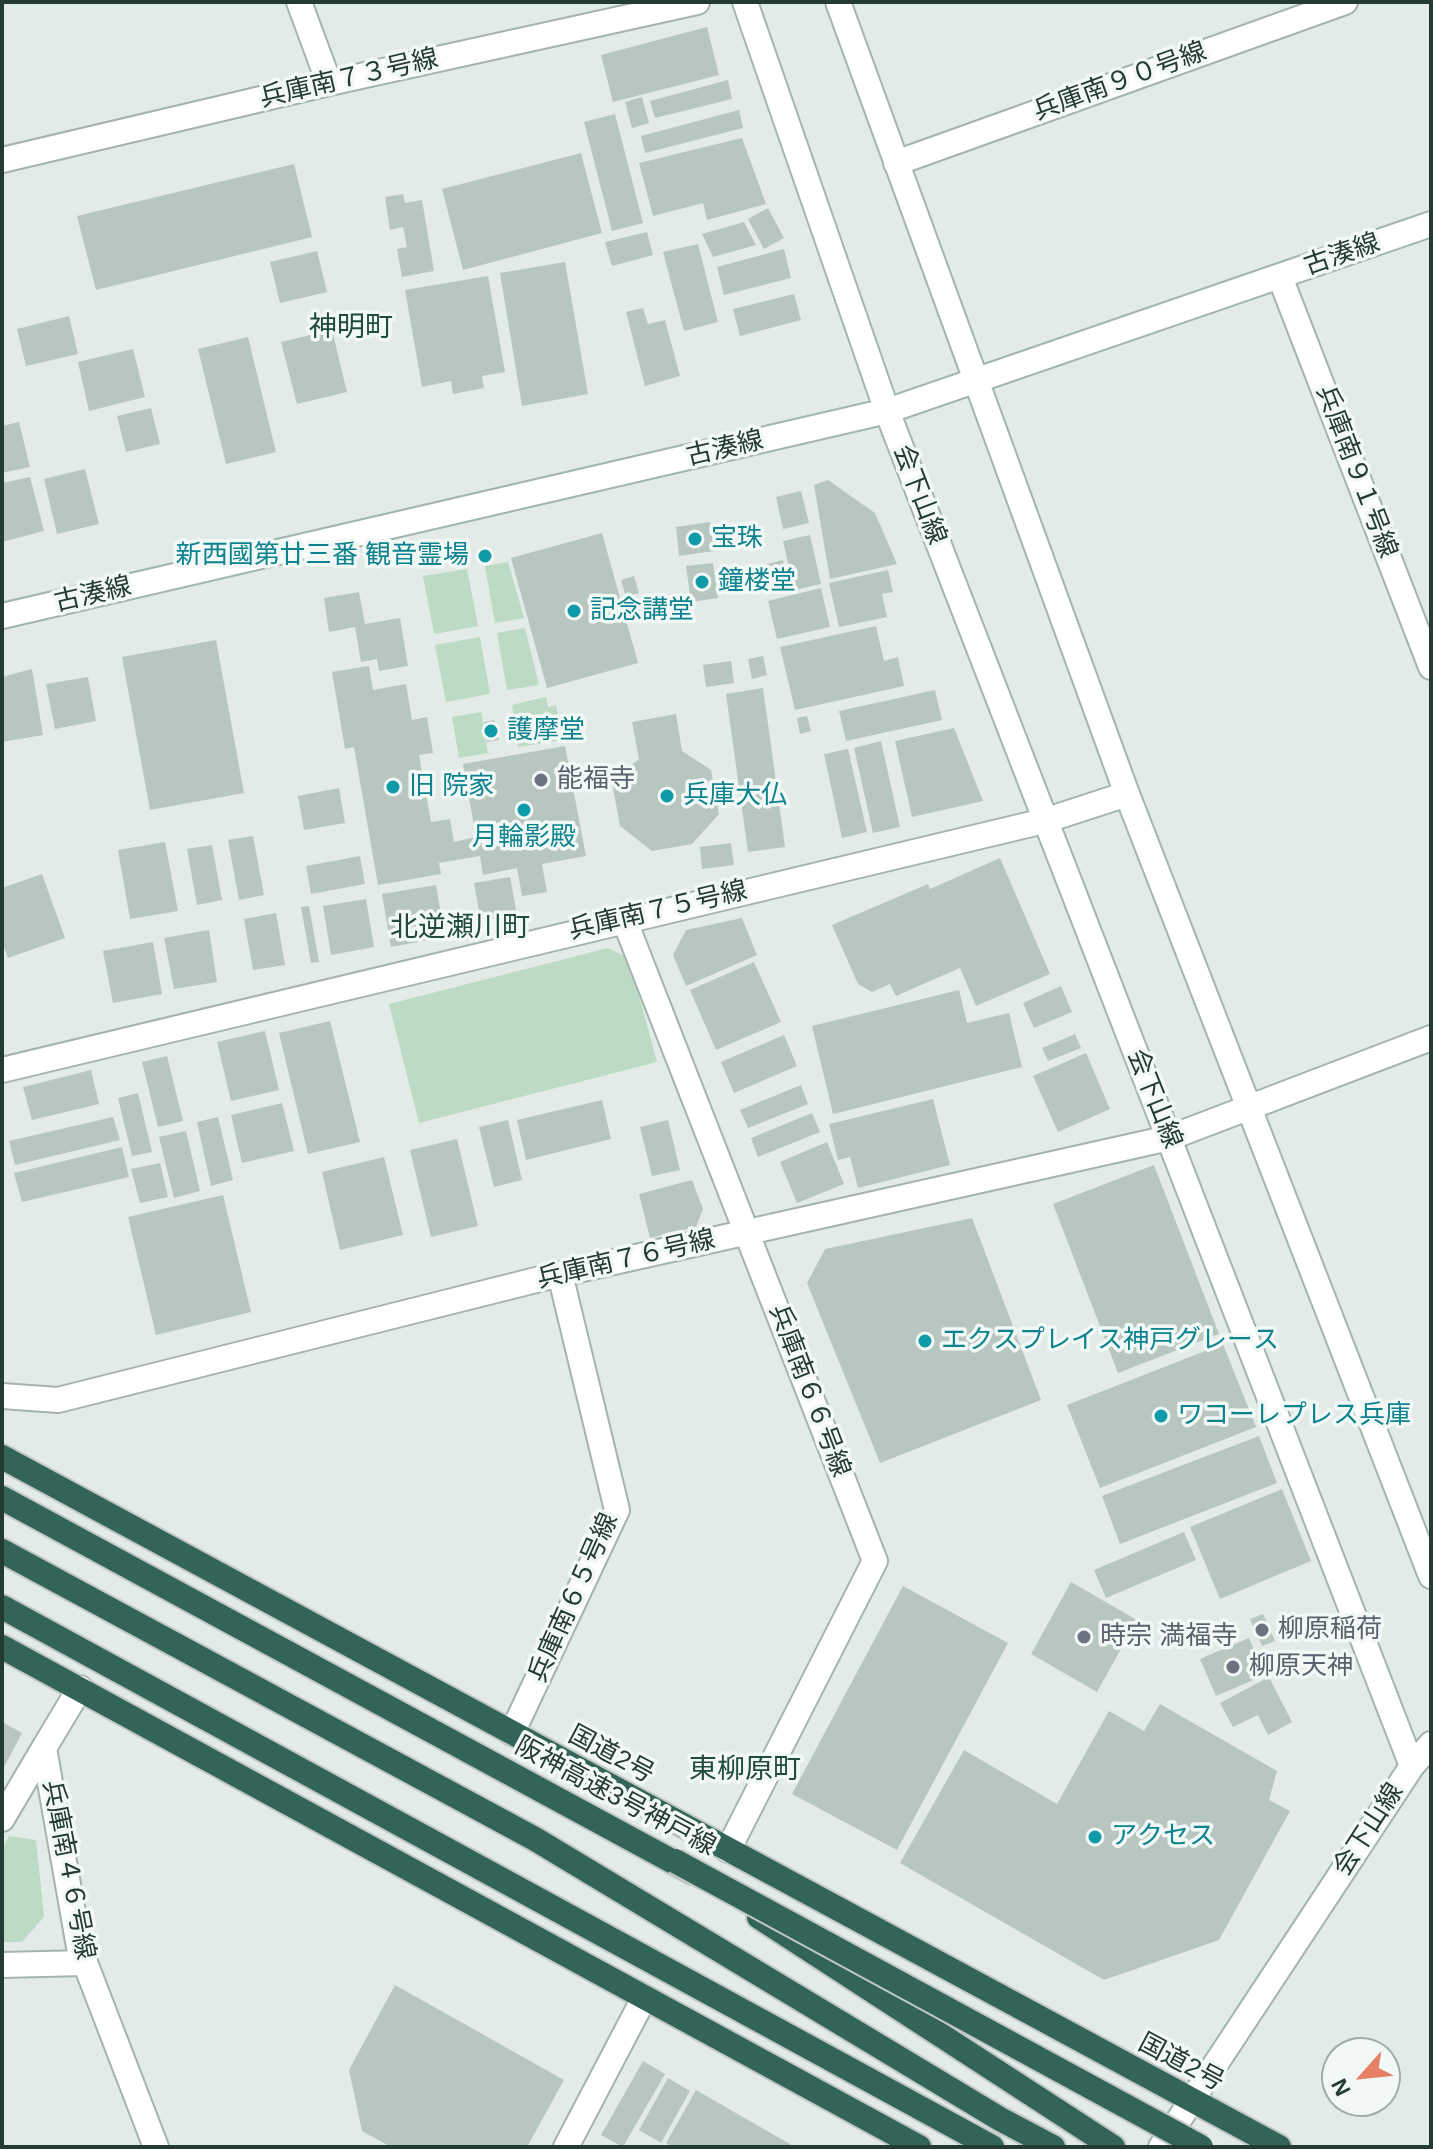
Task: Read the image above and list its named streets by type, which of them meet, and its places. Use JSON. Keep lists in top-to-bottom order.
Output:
{
  "streets": {
    "highway": ["国道2号", "阪神高速3号神戸線"],
    "street": [
      "兵庫南７３号線",
      "兵庫南９０号線",
      "古湊線",
      "兵庫南９１号線",
      "会下山線",
      "兵庫南７５号線",
      "兵庫南７６号線",
      "兵庫南６６号線",
      "兵庫南６５号線",
      "兵庫南４６号線"
    ]
  },
  "crossings": [
    ["古湊線", "兵庫南９１号線"],
    ["古湊線", "会下山線"],
    ["会下山線", "兵庫南７５号線"],
    ["会下山線", "兵庫南７６号線"],
    ["会下山線", "国道2号"],
    ["兵庫南７５号線", "兵庫南６６号線"],
    ["兵庫南７６号線", "兵庫南６６号線"],
    ["兵庫南７６号線", "兵庫南６５号線"],
    ["兵庫南６６号線", "国道2号"],
    ["兵庫南６５号線", "国道2号"]
  ],
  "districts": ["神明町", "北逆瀬川町", "東柳原町"],
  "places": [
    "宝珠",
    "新西國第廿三番 観音霊場",
    "鐘楼堂",
    "記念講堂",
    "護摩堂",
    "能福寺",
    "旧 院家",
    "兵庫大仏",
    "月輪影殿",
    "エクスプレイス神戸グレース",
    "ワコーレプレス兵庫",
    "柳原稲荷",
    "時宗 満福寺",
    "柳原天神",
    "アクセス"
  ],
  "north": "bottom left"
}
